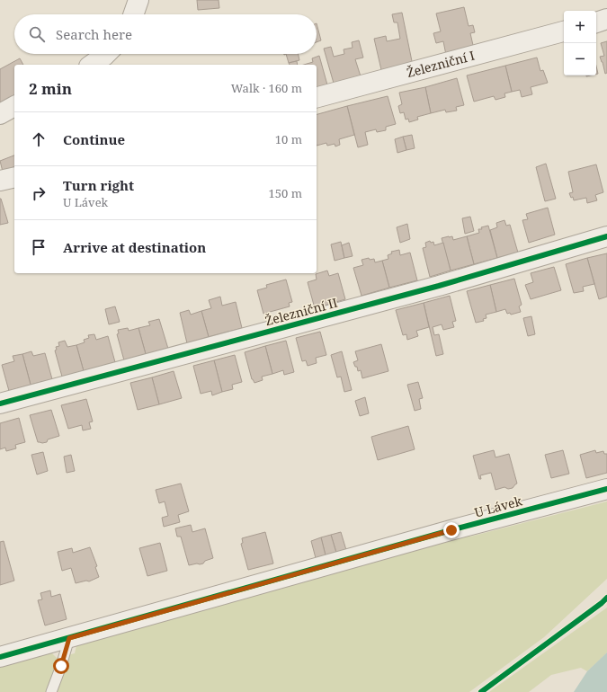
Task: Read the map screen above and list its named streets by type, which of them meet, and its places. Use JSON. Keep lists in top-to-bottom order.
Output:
{
  "streets": {
    "street": ["Železniční I", "Železniční II", "U Lávek"]
  },
  "page": {
    "map_buttons": ["+", "−"],
    "search": "Search here",
    "heading": ["2 min", "Walk · 160 m"],
    "list": [
      ["Continue", "10 m"],
      ["Turn right", "U Lávek", "150 m"],
      "Arrive at destination"
    ]
  }
}
